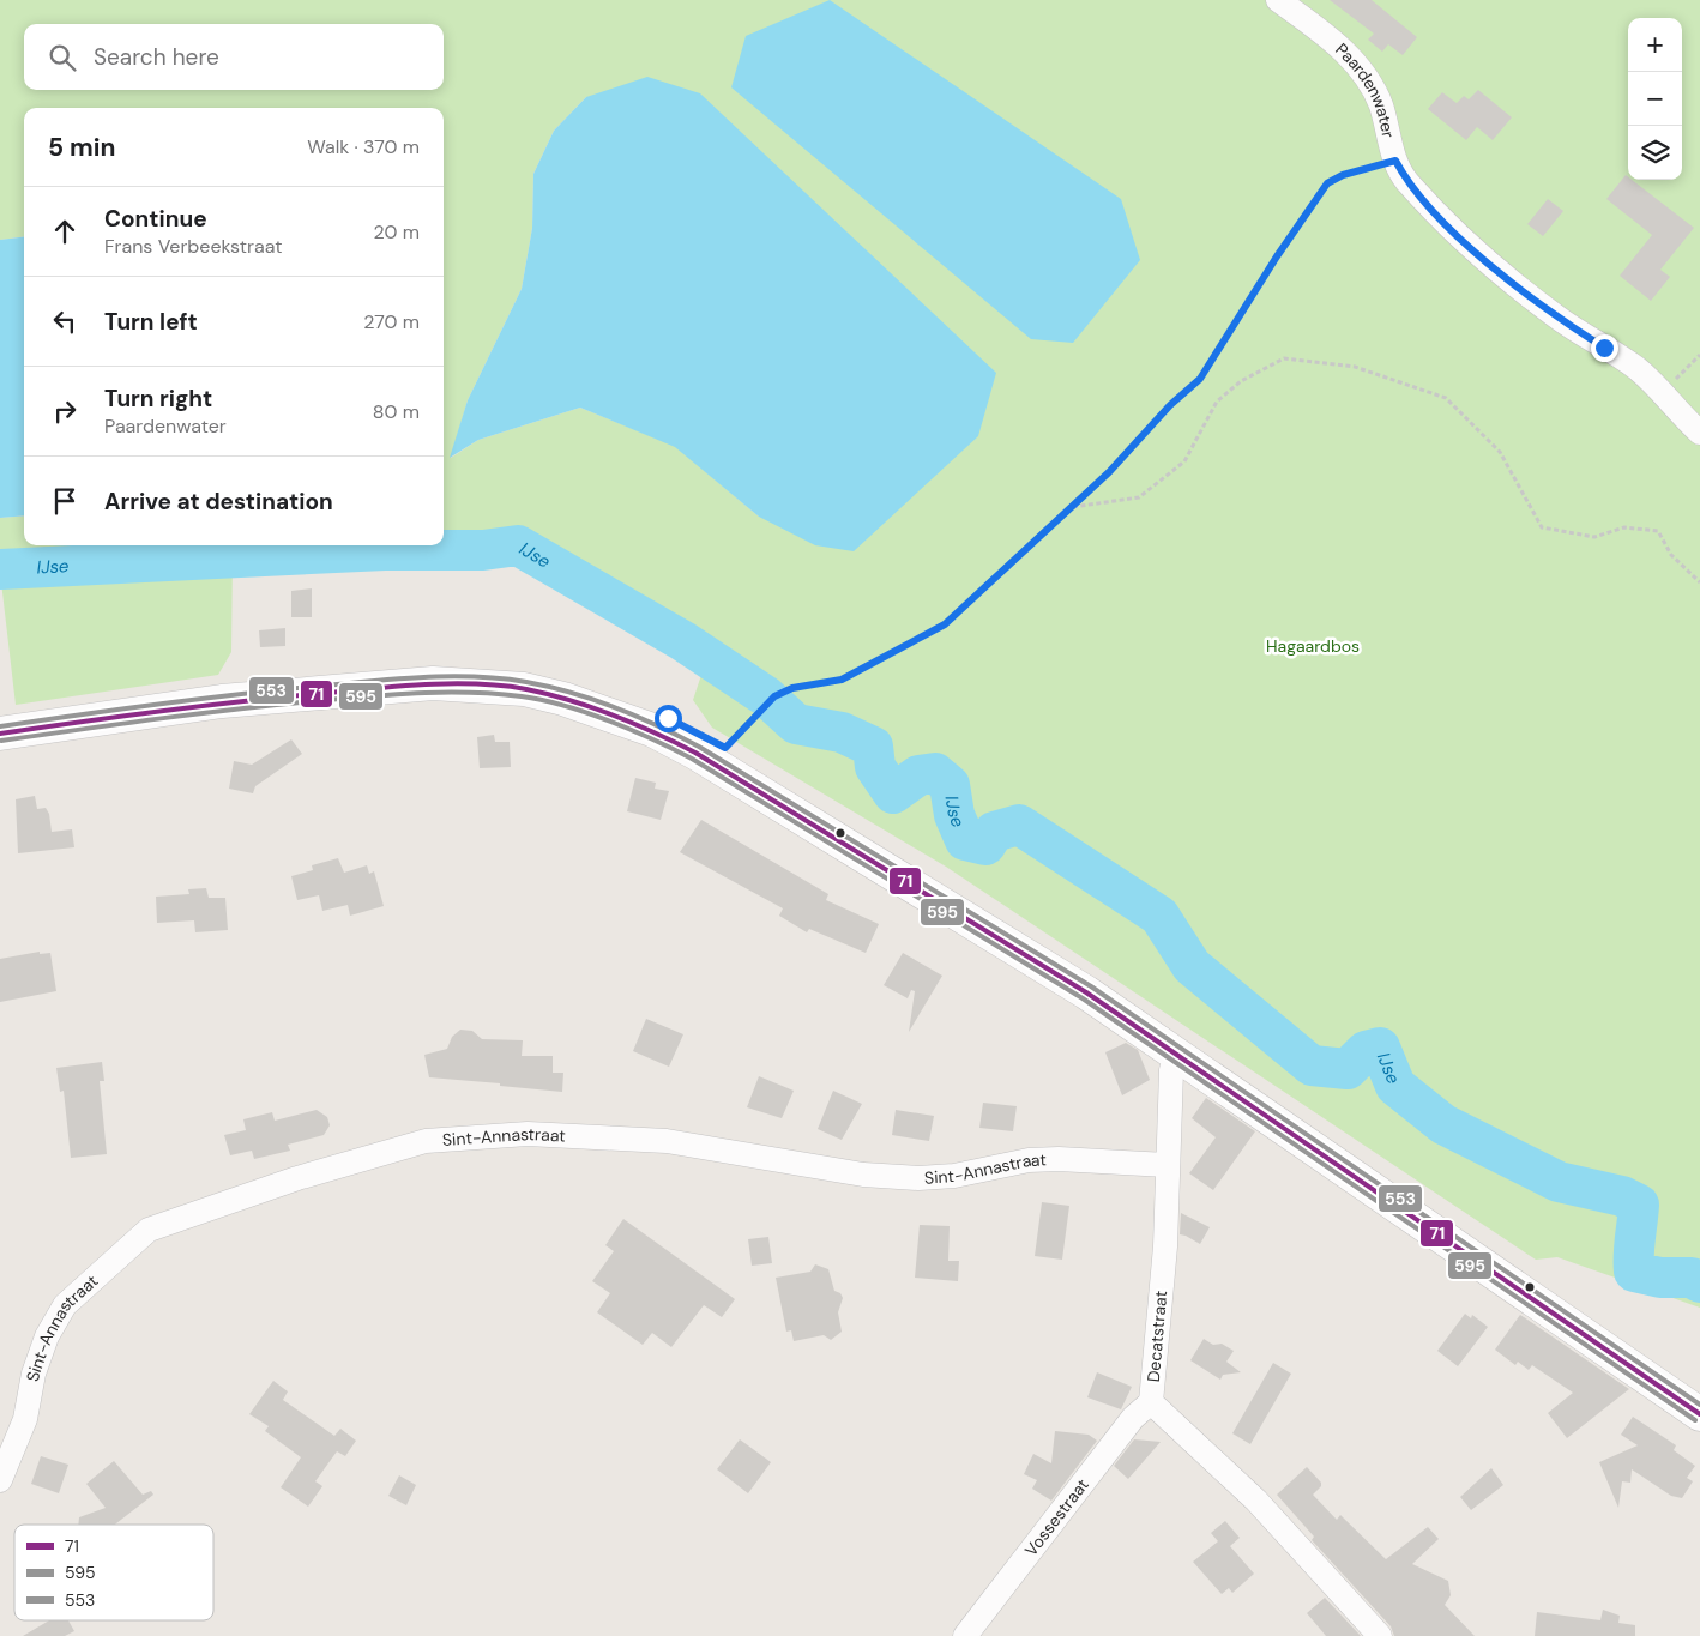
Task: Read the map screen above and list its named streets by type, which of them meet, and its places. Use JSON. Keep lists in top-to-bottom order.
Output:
{
  "streets": {
    "street": [
      "Paardenwater",
      "Sint-Annastraat",
      "Decatstraat",
      "Vossestraat"
    ]
  },
  "crossings": [
    ["Sint-Annastraat", "Decatstraat"],
    ["Decatstraat", "Vossestraat"]
  ],
  "water": ["IJse"],
  "parks": ["Hagaardbos"],
  "lines": ["transit line 553", "transit line 71", "transit line 595"],
  "legend": ["71", "595", "553"],
  "page": {
    "map_buttons": ["+", "−"],
    "search": "Search here",
    "heading": ["5 min", "Walk · 370 m"],
    "list": [
      ["Continue", "Frans Verbeekstraat", "20 m"],
      ["Turn left", "270 m"],
      ["Turn right", "Paardenwater", "80 m"],
      "Arrive at destination"
    ]
  }
}
